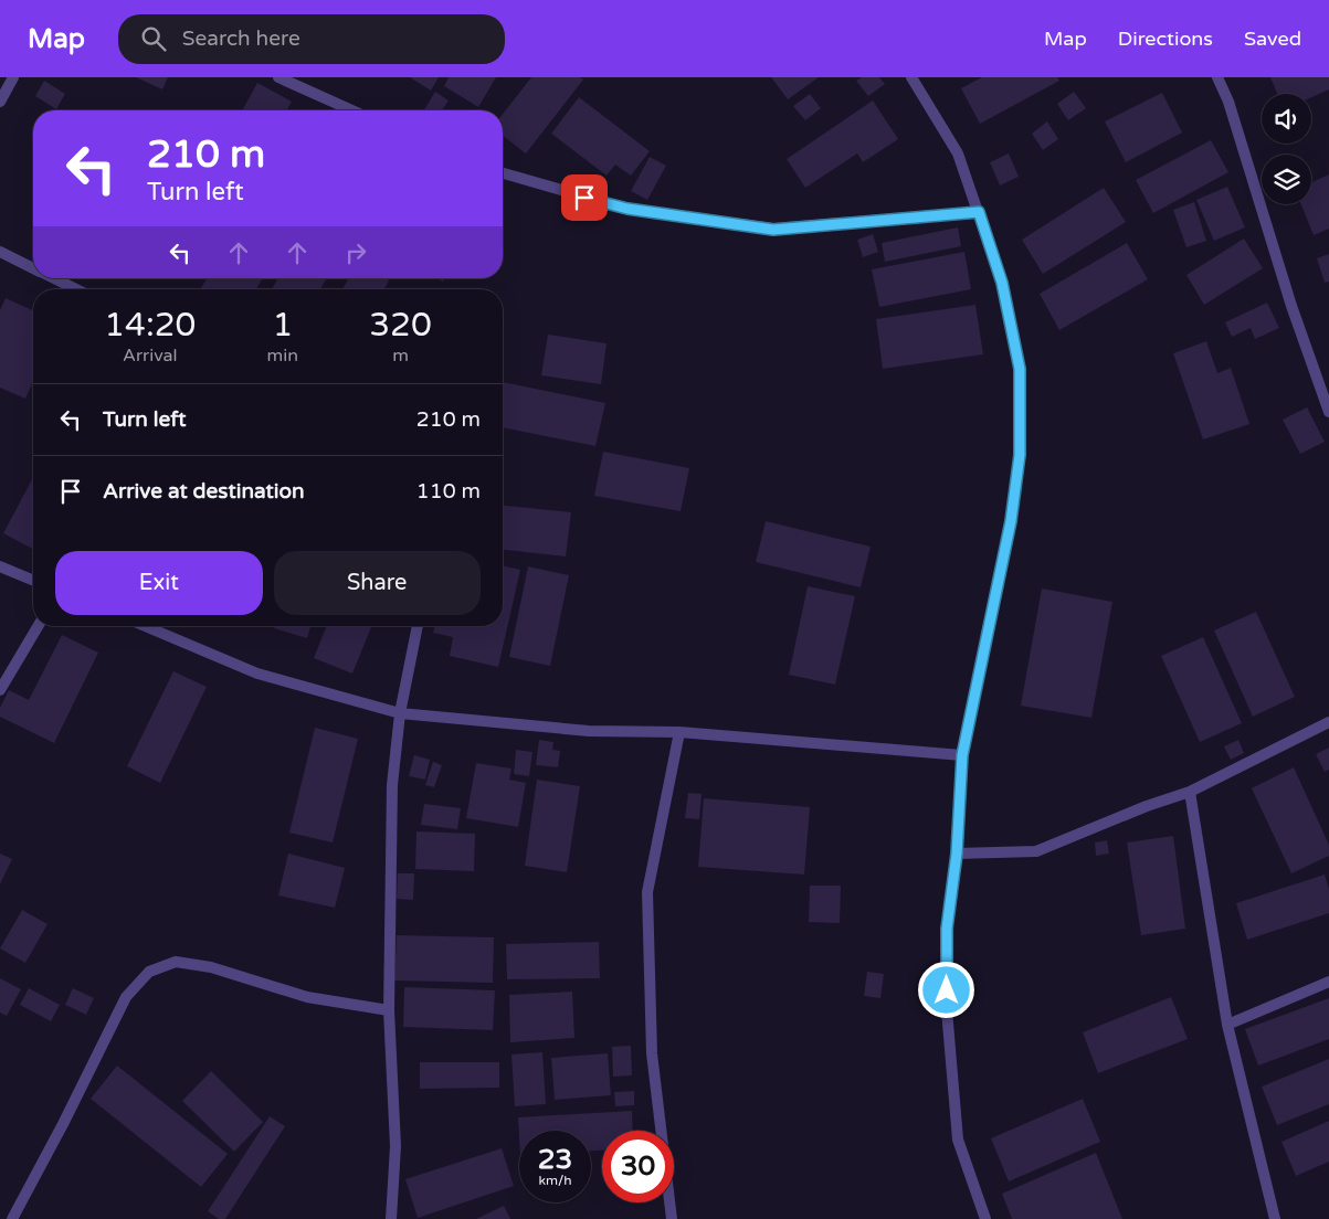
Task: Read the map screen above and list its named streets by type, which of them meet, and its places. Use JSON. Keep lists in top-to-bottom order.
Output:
{
  "page": {
    "header": "Map",
    "search": "Search here",
    "nav": ["Map", "Directions", "Saved"],
    "turn": ["210 m", "Turn left"],
    "eta": [
      "14:20",
      "Arrival",
      "1",
      "min",
      "320",
      "m"
    ],
    "list": [
      {
        "name": "Turn left",
        "value": "210 m"
      },
      {
        "name": "Arrive at destination",
        "value": "110 m"
      }
    ],
    "buttons": ["Exit", "Share"],
    "speed": "23 km/h",
    "limit": "30"
  }
}
